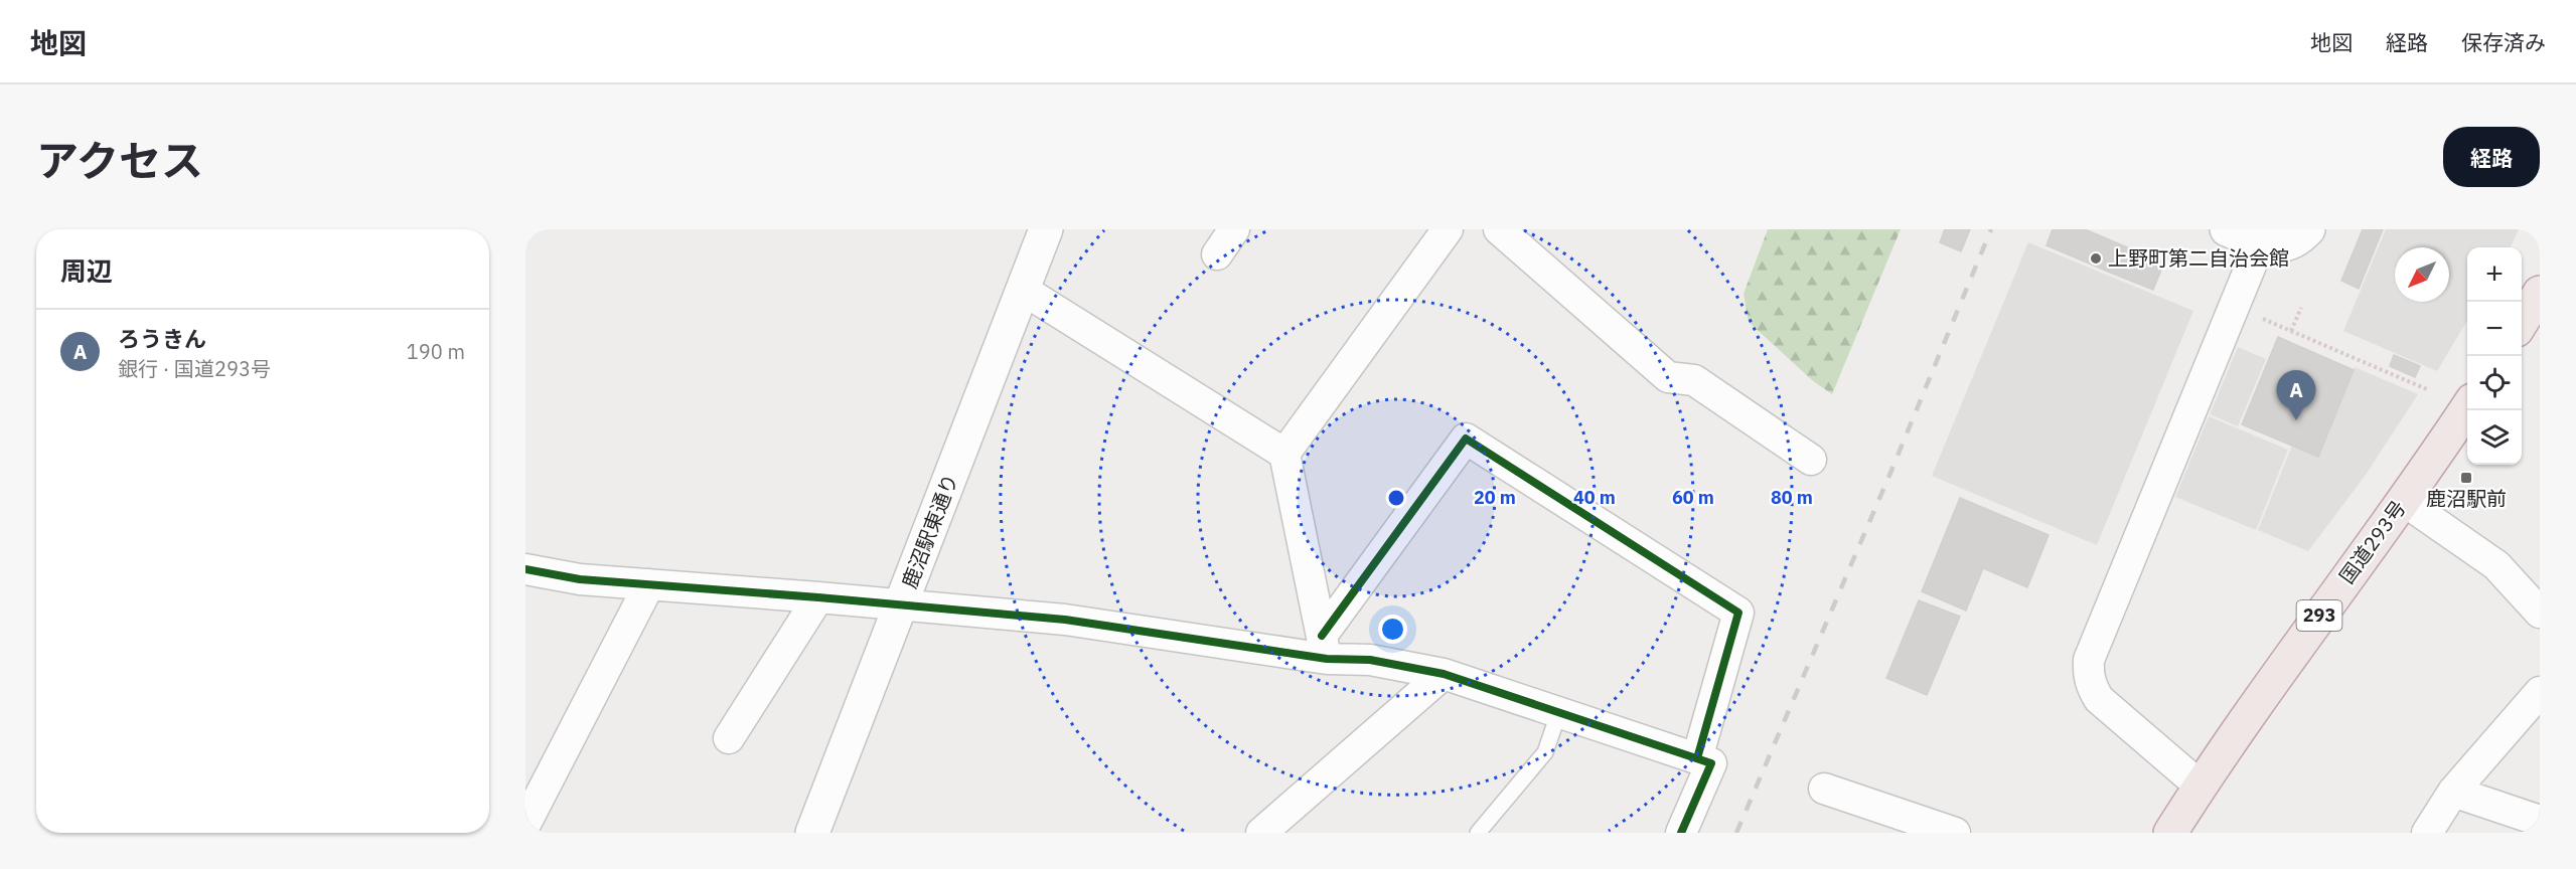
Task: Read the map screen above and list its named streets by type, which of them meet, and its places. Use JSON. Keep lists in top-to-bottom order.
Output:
{
  "streets": {
    "highway": ["国道293号", "293"],
    "street": ["鹿沼駅東通り"]
  },
  "places": {
    "other": ["上野町第二自治会館"],
    "transit": ["鹿沼駅前"]
  },
  "north": "bottom left",
  "page": {
    "header": "地図",
    "nav": ["地図", "経路", "保存済み"],
    "title": "アクセス",
    "buttons": "経路",
    "heading": "周辺",
    "map_buttons": ["+", "−"],
    "list": [
      {
        "mark": "A",
        "name": "ろうきん",
        "note": "銀行 · 国道293号",
        "value": "190 m"
      }
    ],
    "pins": "A"
  },
  "rings": [
    "20 m",
    "40 m",
    "60 m",
    "80 m"
  ]
}
